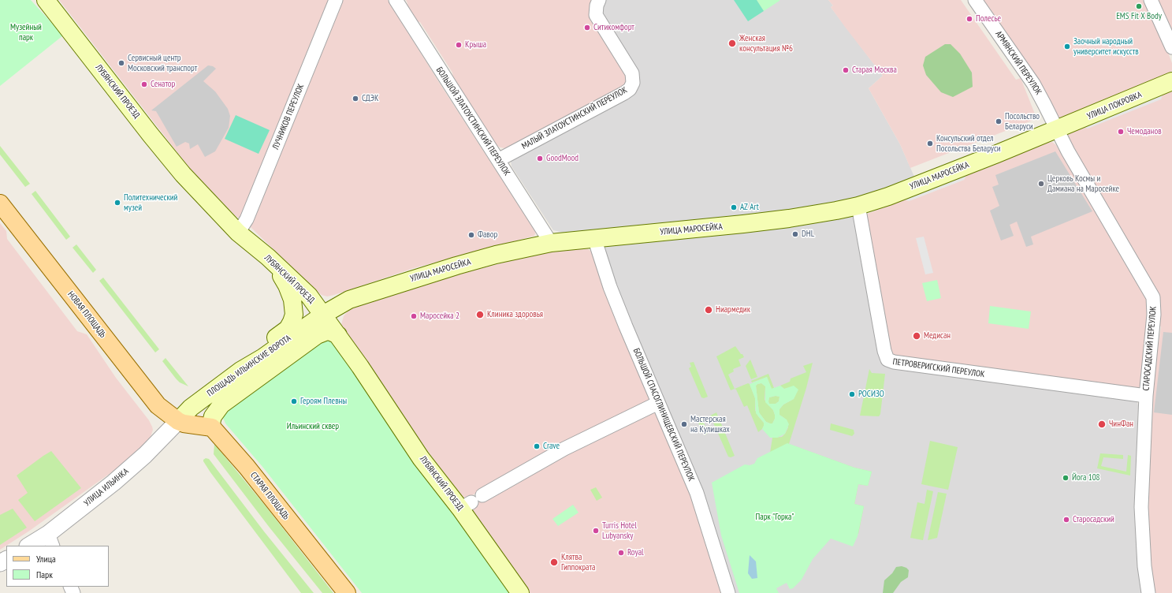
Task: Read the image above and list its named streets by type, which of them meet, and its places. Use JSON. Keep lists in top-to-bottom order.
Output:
{
  "streets": {
    "main road": [
      "ЛУБЯНСКИЙ ПРОЕЗД",
      "УЛИЦА ПОКРОВКА",
      "УЛИЦА МАРОСЕЙКА",
      "НОВАЯ ПЛОЩАДЬ",
      "ПЛОЩАДЬ ИЛЬИНСКИЕ ВОРОТА",
      "СТАРАЯ ПЛОЩАДЬ"
    ],
    "street": [
      "АРМЯНСКИЙ ПЕРЕУЛОК",
      "ЛУЧНИКОВ ПЕРЕУЛОК",
      "МАЛЫЙ ЗЛАТОУСТИНСКИЙ ПЕРЕУЛОК",
      "БОЛЬШОЙ ЗЛАТОУСТИНСКИЙ ПЕРЕУЛОК",
      "СТАРОСАДСКИЙ ПЕРЕУЛОК",
      "ПЕТРОВЕРИГСКИЙ ПЕРЕУЛОК",
      "БОЛЬШОЙ СПАСОГЛИНИЩЕВСКИЙ ПЕРЕУЛОК",
      "УЛИЦА ИЛЬИНКА"
    ]
  },
  "crossings": [
    ["АРМЯНСКИЙ ПЕРЕУЛОК", "УЛИЦА ПОКРОВКА"],
    ["АРМЯНСКИЙ ПЕРЕУЛОК", "УЛИЦА МАРОСЕЙКА"],
    ["АРМЯНСКИЙ ПЕРЕУЛОК", "СТАРОСАДСКИЙ ПЕРЕУЛОК"],
    ["ЛУБЯНСКИЙ ПРОЕЗД", "ЛУЧНИКОВ ПЕРЕУЛОК"],
    ["ЛУБЯНСКИЙ ПРОЕЗД", "УЛИЦА МАРОСЕЙКА"],
    ["ЛУБЯНСКИЙ ПРОЕЗД", "ПЛОЩАДЬ ИЛЬИНСКИЕ ВОРОТА"],
    ["УЛИЦА ПОКРОВКА", "УЛИЦА МАРОСЕЙКА"],
    ["УЛИЦА ПОКРОВКА", "СТАРОСАДСКИЙ ПЕРЕУЛОК"],
    ["МАЛЫЙ ЗЛАТОУСТИНСКИЙ ПЕРЕУЛОК", "БОЛЬШОЙ ЗЛАТОУСТИНСКИЙ ПЕРЕУЛОК"],
    ["БОЛЬШОЙ ЗЛАТОУСТИНСКИЙ ПЕРЕУЛОК", "УЛИЦА МАРОСЕЙКА"],
    ["УЛИЦА МАРОСЕЙКА", "СТАРОСАДСКИЙ ПЕРЕУЛОК"],
    ["УЛИЦА МАРОСЕЙКА", "ПЛОЩАДЬ ИЛЬИНСКИЕ ВОРОТА"],
    ["УЛИЦА МАРОСЕЙКА", "ПЕТРОВЕРИГСКИЙ ПЕРЕУЛОК"],
    ["УЛИЦА МАРОСЕЙКА", "БОЛЬШОЙ СПАСОГЛИНИЩЕВСКИЙ ПЕРЕУЛОК"],
    ["НОВАЯ ПЛОЩАДЬ", "ПЛОЩАДЬ ИЛЬИНСКИЕ ВОРОТА"],
    ["НОВАЯ ПЛОЩАДЬ", "УЛИЦА ИЛЬИНКА"],
    ["СТАРОСАДСКИЙ ПЕРЕУЛОК", "ПЕТРОВЕРИГСКИЙ ПЕРЕУЛОК"],
    ["ПЛОЩАДЬ ИЛЬИНСКИЕ ВОРОТА", "УЛИЦА ИЛЬИНКА"]
  ],
  "parks": ["Музейный парк", "Ильинский сквер", "Парк \"Горка\""],
  "places": [
    "EMS Fit X Body",
    "Полесье",
    "Ситикомфорт",
    "Женская консультация №6",
    "Крыша",
    "Заочный народный университет искусств",
    "Сервисный центр Московский транспорт",
    "Старая Москва",
    "Сенатор",
    "СДЭК",
    "Посольство Беларуси",
    "Чемоданов",
    "Консульский отдел Посольства Беларуси",
    "GoodMood",
    "Церковь Космы и Дамиана на Маросейке",
    "Политехнический музей",
    "AZ Art",
    "DHL",
    "Фавор",
    "Ниармедик",
    "Клиника здоровья",
    "Маросейка 2",
    "Медисан",
    "РОСИЗО",
    "Героям Плевны",
    "Мастерская на Кулишках",
    "ЧинФан",
    "Crave",
    "Йога 108",
    "Старосадский",
    "Turris Hotel Lubyansky",
    "Royal",
    "Клятва Гиппократа"
  ],
  "legend": ["Улица", "Парк"]
}
